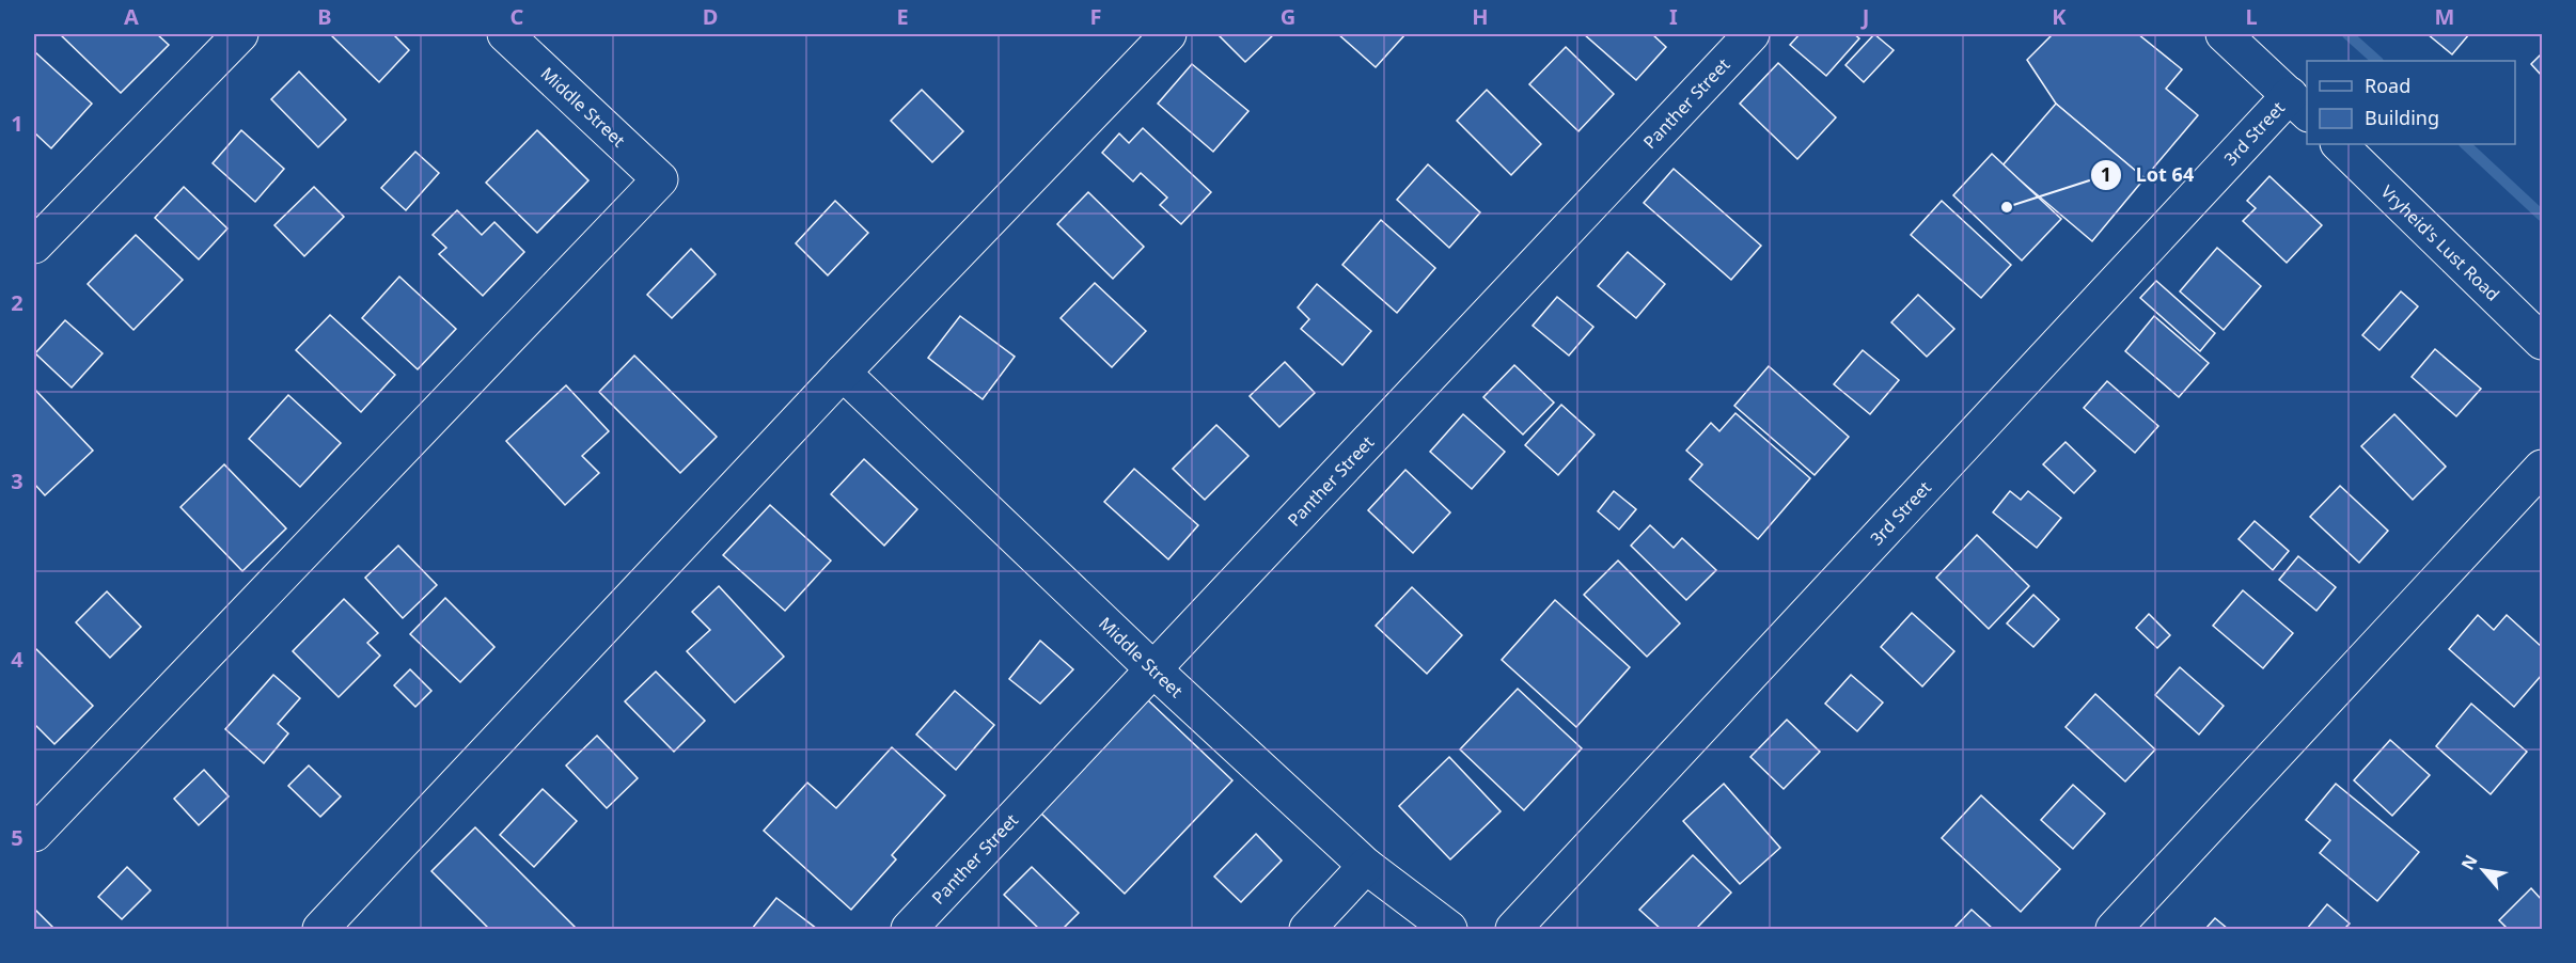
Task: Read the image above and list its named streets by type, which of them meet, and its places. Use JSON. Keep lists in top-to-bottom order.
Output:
{
  "streets": {
    "street": [
      "Panther Street",
      "Middle Street",
      "3rd Street",
      "Vryheid's Lust Road"
    ]
  },
  "crossings": [
    ["Panther Street", "Middle Street"]
  ],
  "places": ["Lot 64"],
  "legend": ["Road", "Building"],
  "north": "top left",
  "grid": {
    "columns": [
      "A",
      "B",
      "C",
      "D",
      "E",
      "F",
      "G",
      "H",
      "I",
      "J",
      "K",
      "L",
      "M"
    ],
    "rows": [
      "1",
      "2",
      "3",
      "4",
      "5"
    ]
  }
}
